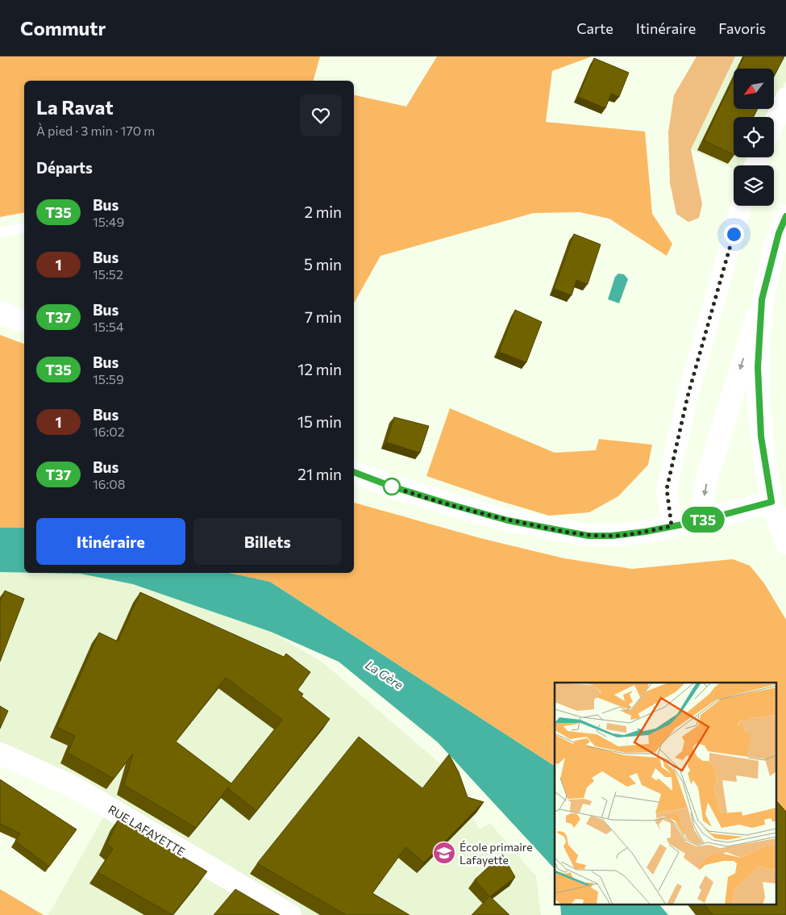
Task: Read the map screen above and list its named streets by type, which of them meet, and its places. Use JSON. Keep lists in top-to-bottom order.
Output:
{
  "streets": {
    "street": ["RUE LAFAYETTE"]
  },
  "water": ["La Gère"],
  "places": {
    "school or university": ["École primaire Lafayette"]
  },
  "lines": ["bus line T35"],
  "north": "bottom left",
  "page": {
    "header": "Commutr",
    "nav": ["Carte", "Itinéraire", "Favoris"],
    "on_map": "T35",
    "heading": [
      ["La Ravat", "À pied · 3 min · 170 m"],
      "Départs"
    ],
    "list": [
      {
        "mark": "T35",
        "name": "Bus",
        "note": "15:49",
        "value": "2 min"
      },
      {
        "mark": "1",
        "name": "Bus",
        "note": "15:52",
        "value": "5 min"
      },
      {
        "mark": "T37",
        "name": "Bus",
        "note": "15:54",
        "value": "7 min"
      },
      {
        "mark": "T35",
        "name": "Bus",
        "note": "15:59",
        "value": "12 min"
      },
      {
        "mark": "1",
        "name": "Bus",
        "note": "16:02",
        "value": "15 min"
      },
      {
        "mark": "T37",
        "name": "Bus",
        "note": "16:08",
        "value": "21 min"
      }
    ],
    "buttons": ["Itinéraire", "Billets"]
  }
}
